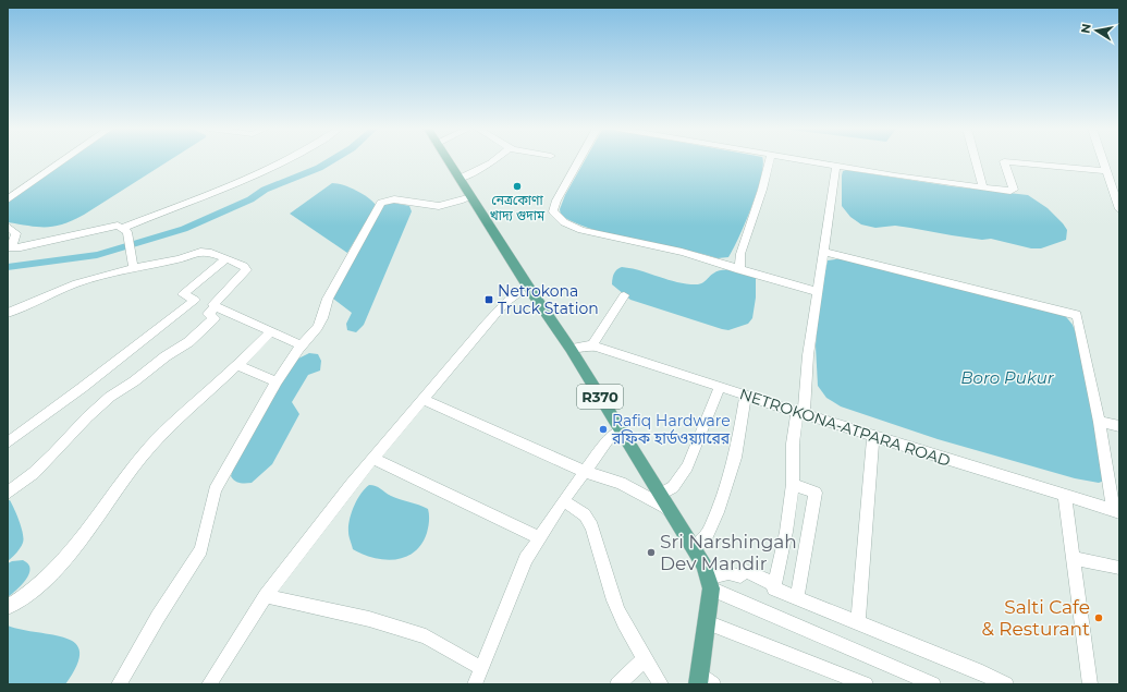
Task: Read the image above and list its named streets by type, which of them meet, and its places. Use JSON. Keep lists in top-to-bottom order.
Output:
{
  "streets": {
    "main road": ["R370"],
    "street": ["NETROKONA-ATPARA ROAD"]
  },
  "crossings": [
    ["R370", "NETROKONA-ATPARA ROAD"]
  ],
  "water": ["Boro Pukur"],
  "places": {
    "other": [
      "‌নেত্র‌কোণা খাদ্য গুদাম",
      "Rafiq Hardware রফিক হার্ডওয়্যারের",
      "Sri Narshingah Dev Mandir",
      "Salti Cafe & Resturant"
    ],
    "transit": ["Netrokona Truck Station"]
  },
  "north": "left"
}
